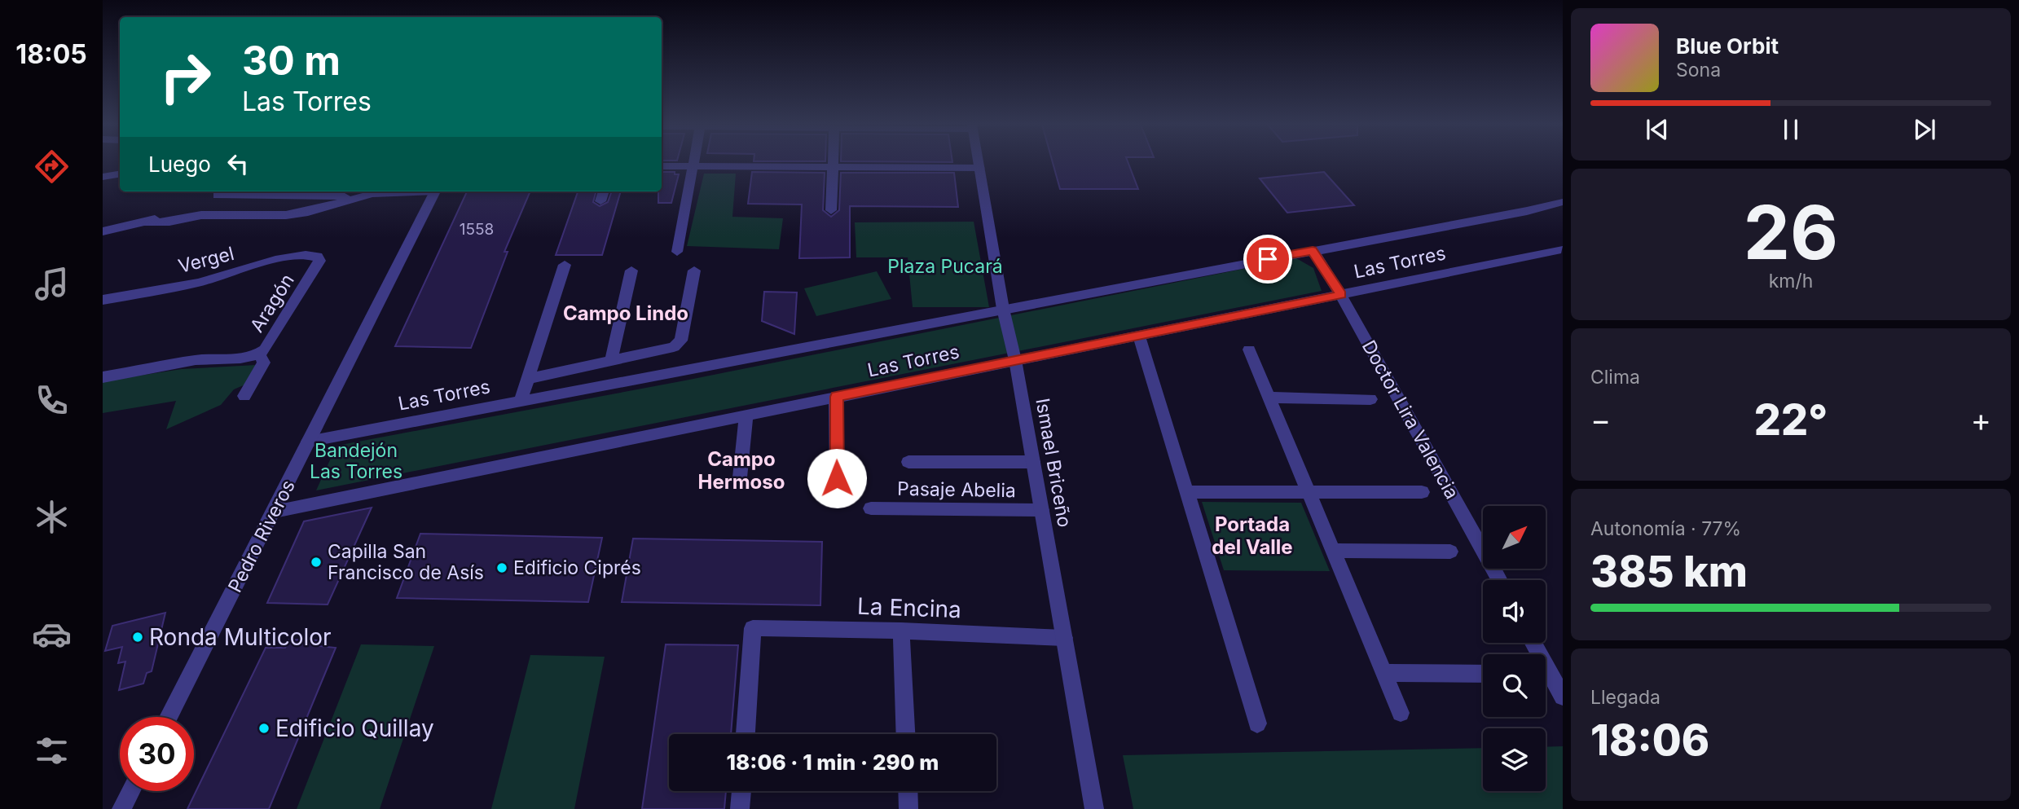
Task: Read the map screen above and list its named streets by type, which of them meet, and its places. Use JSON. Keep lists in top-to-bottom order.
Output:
{
  "streets": {
    "street": [
      "Vergel",
      "Las Torres",
      "Aragón",
      "Doctor Lira Valencia",
      "Ismael Briceño",
      "Pasaje Abelia",
      "Pedro Riveros",
      "La Encina"
    ]
  },
  "crossings": [
    ["Vergel", "Aragón"],
    ["Las Torres", "Doctor Lira Valencia"],
    ["Las Torres", "Ismael Briceño"],
    ["Las Torres", "Pedro Riveros"],
    ["Ismael Briceño", "Pasaje Abelia"],
    ["Ismael Briceño", "La Encina"]
  ],
  "districts": ["Campo Lindo", "Campo Hermoso", "Portada del Valle"],
  "parks": ["Plaza Pucará", "Bandejón Las Torres"],
  "places": [
    "Capilla San Francisco de Asís",
    "Edificio Ciprés",
    "Ronda Multicolor",
    "Edificio Quillay"
  ],
  "house_numbers": ["1558"],
  "north": "top right",
  "page": {
    "tabs": "18:05",
    "turn": ["30 m", "Las Torres"],
    "song": ["Blue Orbit", "Sona"],
    "then": "Luego",
    "tile": [
      ["26", "km/h"],
      "Clima",
      ["Autonomía · 77%", "385 km"],
      ["Llegada", "18:06"]
    ],
    "heat": ["−", "22°", "+"],
    "limit": "30",
    "trip": "18:06 · 1 min · 290 m"
  }
}
